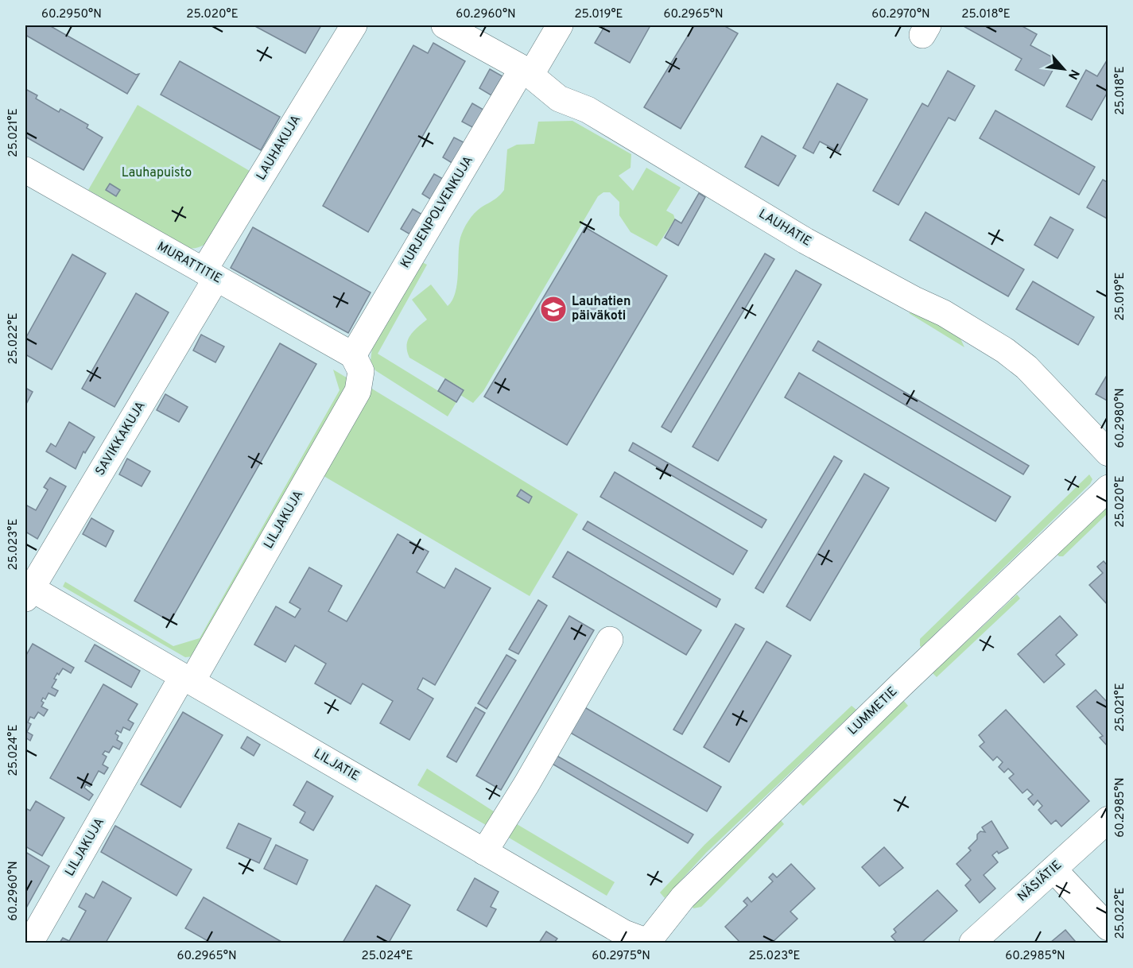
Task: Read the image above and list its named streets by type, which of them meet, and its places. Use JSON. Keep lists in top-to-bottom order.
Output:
{
  "streets": {
    "street": [
      "LAUHAKUJA",
      "KURJENPOLVENKUJA",
      "LAUHATIE",
      "MURATTITIE",
      "SAVIKKAKUJA",
      "LILJAKUJA",
      "LUMMETIE",
      "LILJATIE",
      "NÄSIÄTIE"
    ]
  },
  "crossings": [
    ["LAUHAKUJA", "MURATTITIE"],
    ["LAUHAKUJA", "SAVIKKAKUJA"],
    ["KURJENPOLVENKUJA", "LAUHATIE"],
    ["KURJENPOLVENKUJA", "MURATTITIE"],
    ["KURJENPOLVENKUJA", "LILJAKUJA"],
    ["MURATTITIE", "SAVIKKAKUJA"],
    ["MURATTITIE", "LILJAKUJA"],
    ["SAVIKKAKUJA", "LILJATIE"],
    ["LILJAKUJA", "LILJATIE"],
    ["LUMMETIE", "LILJATIE"]
  ],
  "parks": ["Lauhapuisto"],
  "places": {
    "school or university": ["Lauhatien päiväkoti"]
  },
  "north": "bottom right",
  "coordinates": [
    "60.2950°N",
    "25.020°E",
    "60.2960°N",
    "25.019°E",
    "60.2965°N",
    "60.2970°N",
    "25.018°E",
    "25.021°E",
    "25.022°E",
    "60.2980°N",
    "25.023°E",
    "25.024°E",
    "60.2985°N",
    "60.2975°N"
  ]
}
